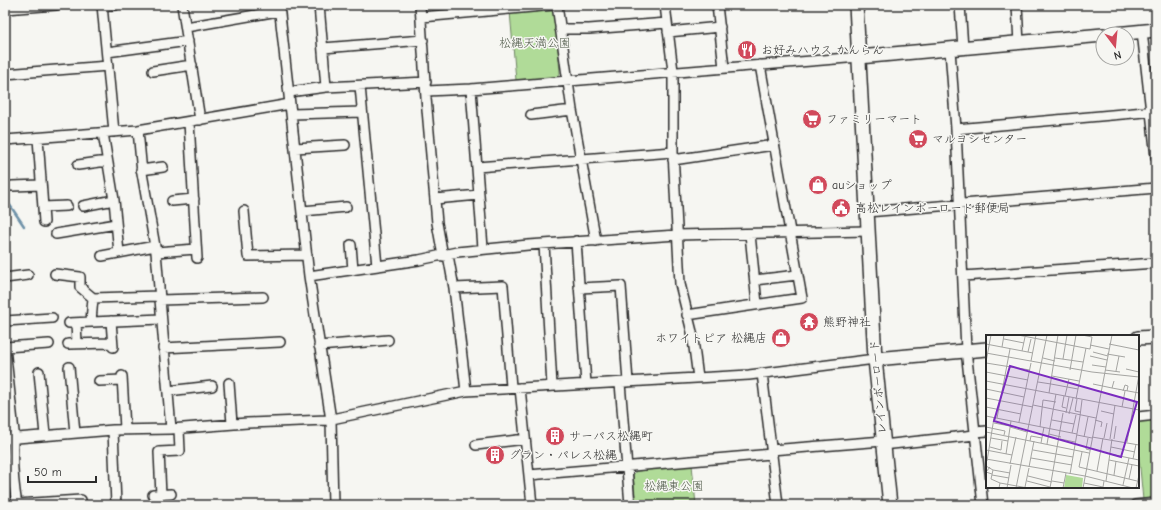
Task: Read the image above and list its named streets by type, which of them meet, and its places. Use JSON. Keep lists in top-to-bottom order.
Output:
{
  "streets": {
    "street": ["レインボーロード"]
  },
  "parks": ["松縄天満公園", "松縄東公園"],
  "places": {
    "restaurant": ["お好みハウス かんらん"],
    "supermarket": ["ファミリーマート", "マルヨシセンター"],
    "shop": ["auショップ", "ホワイトピア 松縄店"],
    "public building": ["高松レインボーロード郵便局"],
    "temple": ["熊野神社"],
    "building": ["サーパス松縄町", "グラン・パレス松縄"]
  },
  "scale_bar": "50 m",
  "north": "bottom"
}
